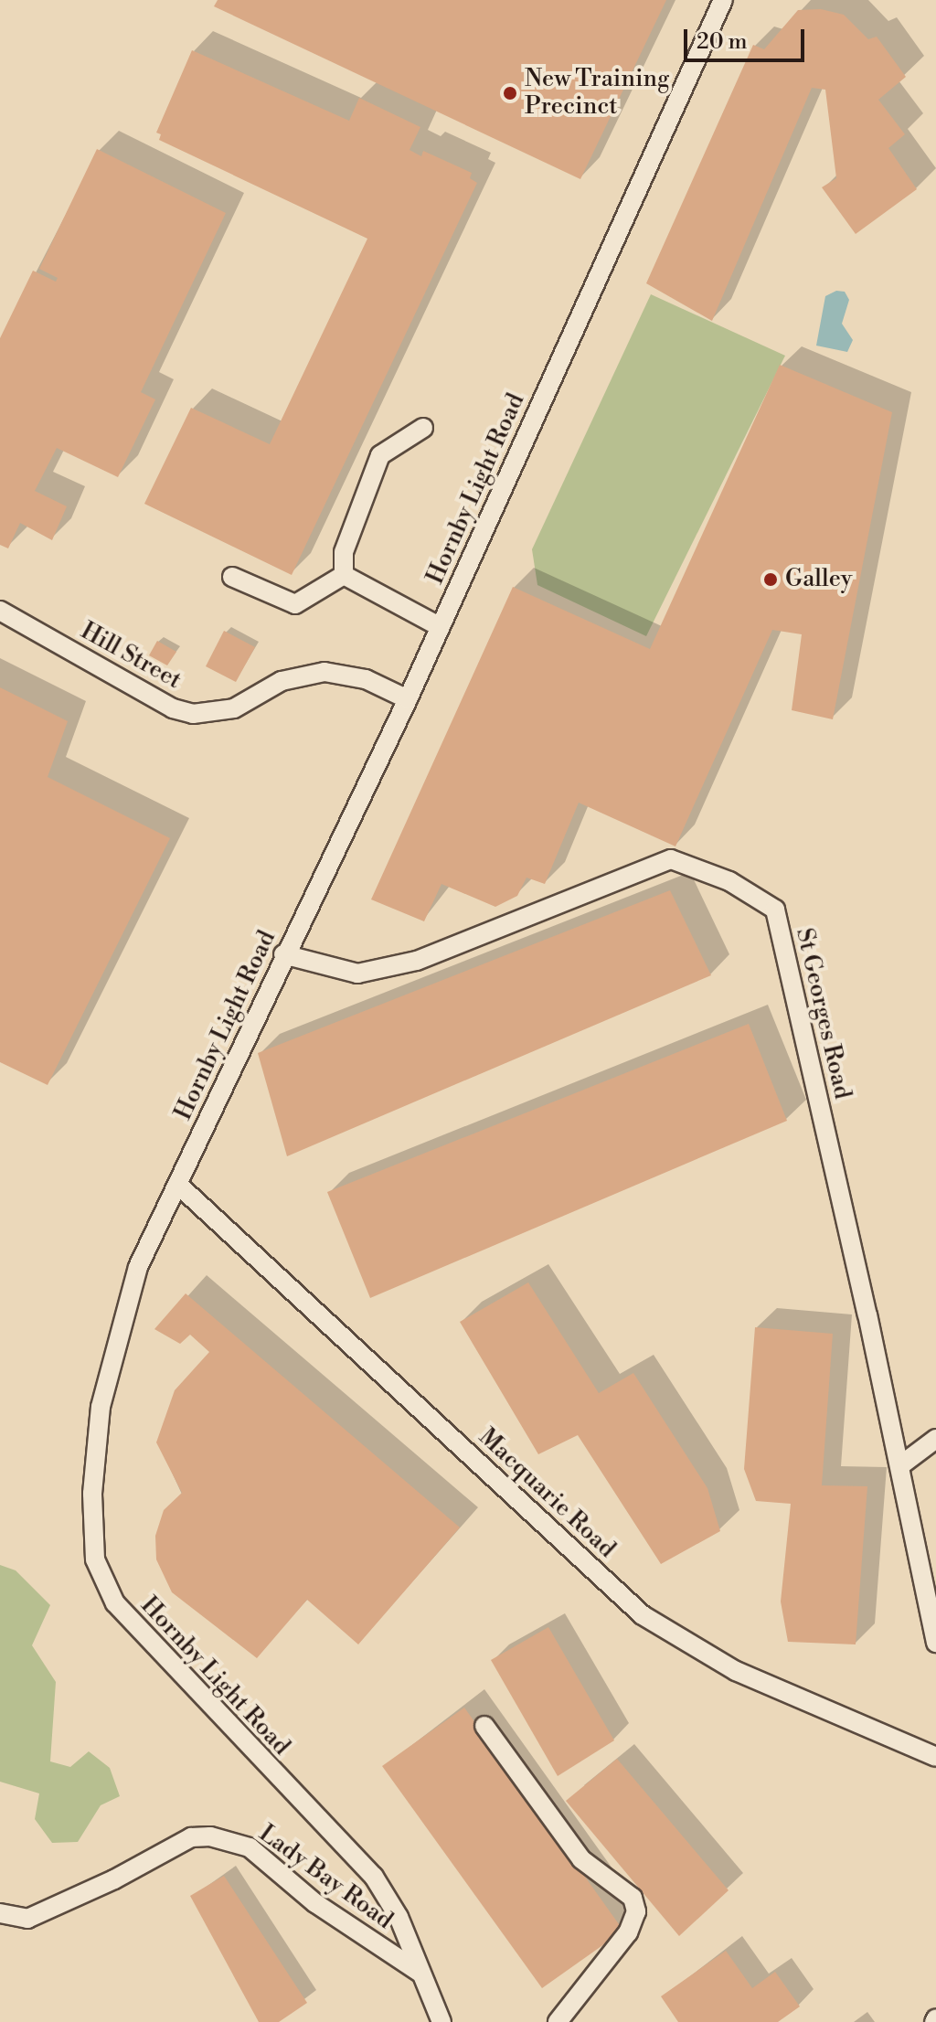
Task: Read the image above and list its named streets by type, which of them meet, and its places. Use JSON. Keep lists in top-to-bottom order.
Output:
{
  "streets": {
    "lane": [
      "Hornby Light Road",
      "Hill Street",
      "St Georges Road",
      "Macquarie Road",
      "Lady Bay Road"
    ]
  },
  "crossings": [
    ["Hornby Light Road", "Hill Street"],
    ["Hornby Light Road", "St Georges Road"],
    ["Hornby Light Road", "Macquarie Road"],
    ["Hornby Light Road", "Lady Bay Road"]
  ],
  "places": ["New Training Precinct", "Galley"],
  "scale_bar": "20 m"
}
